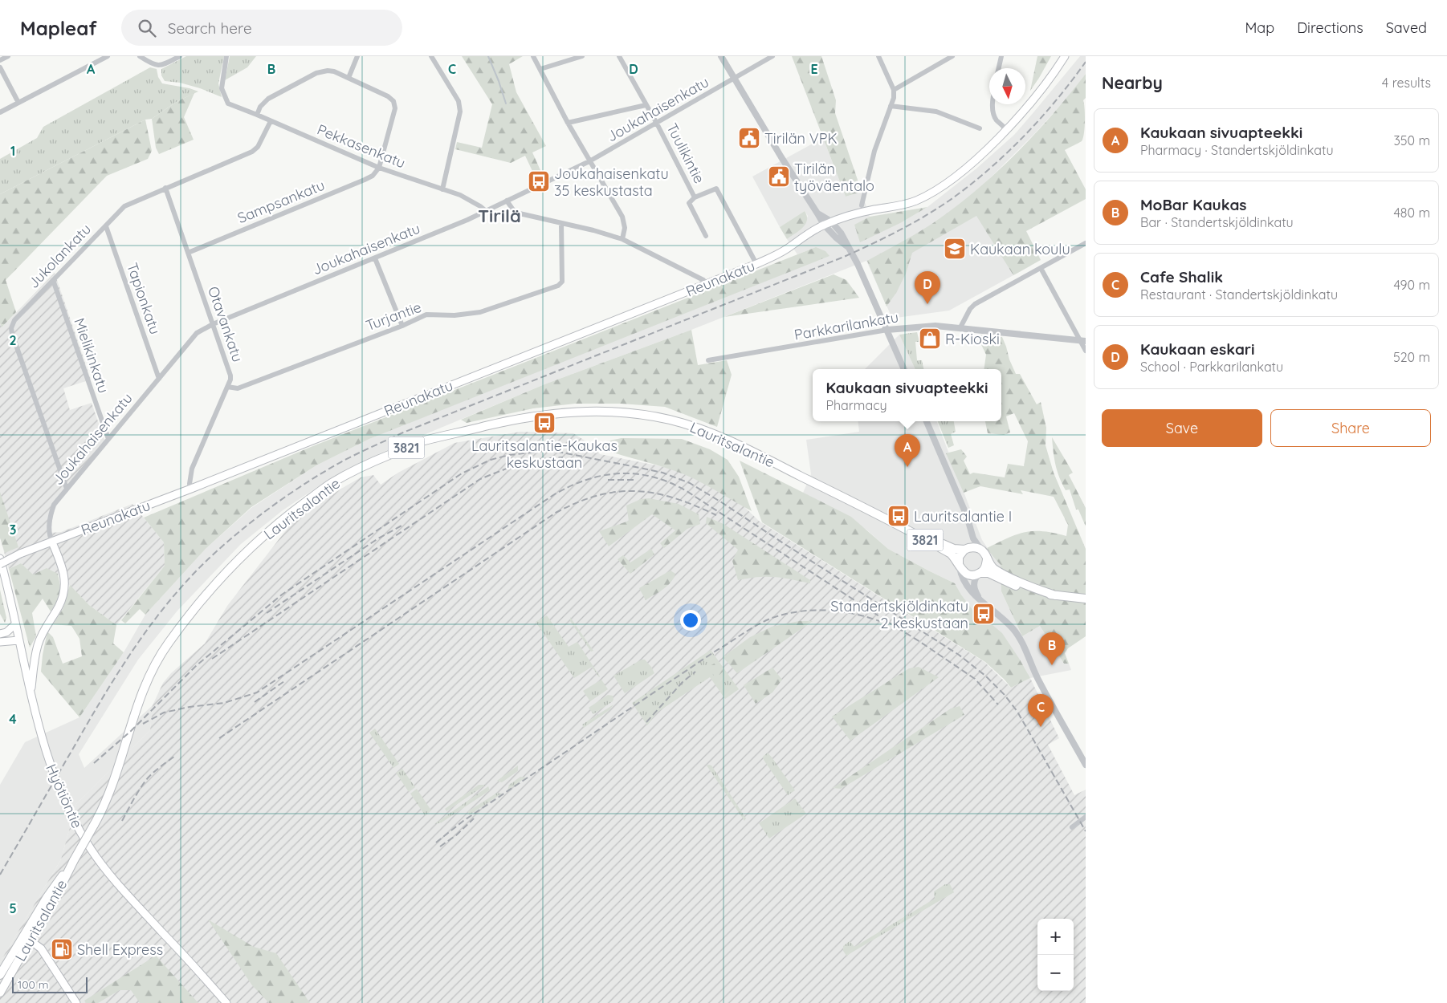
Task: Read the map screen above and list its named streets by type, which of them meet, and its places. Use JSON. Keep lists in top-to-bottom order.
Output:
{
  "streets": {
    "main road": [
      "Reunakatu",
      "Lauritsalantie",
      "3821",
      "Hyötiöntie"
    ],
    "street": [
      "Joukahaisenkatu",
      "Pekkasenkatu",
      "Tuulikintie",
      "Sampsankatu",
      "Jukolankatu",
      "Tapionkatu",
      "Turjantie",
      "Otavankatu",
      "Parkkarilankatu",
      "Mielikinkatu"
    ]
  },
  "crossings": [
    ["Joukahaisenkatu", "Pekkasenkatu"],
    ["Joukahaisenkatu", "Tuulikintie"],
    ["Joukahaisenkatu", "Jukolankatu"],
    ["Joukahaisenkatu", "Reunakatu"],
    ["Joukahaisenkatu", "Tapionkatu"],
    ["Joukahaisenkatu", "Otavankatu"],
    ["Joukahaisenkatu", "Mielikinkatu"],
    ["Pekkasenkatu", "Sampsankatu"],
    ["Pekkasenkatu", "Jukolankatu"],
    ["Tuulikintie", "Reunakatu"],
    ["Sampsankatu", "Otavankatu"],
    ["Jukolankatu", "Tapionkatu"],
    ["Jukolankatu", "Otavankatu"],
    ["Jukolankatu", "Mielikinkatu"],
    ["Reunakatu", "Otavankatu"],
    ["Turjantie", "Otavankatu"]
  ],
  "districts": ["Tirilä"],
  "places": {
    "public building": ["Tirilän VPK", "Tirilän työväentalo"],
    "bus stop": [
      "Joukahaisenkatu 35 keskustasta",
      "Lauritsalantie-Kaukas keskustaan",
      "Lauritsalantie I",
      "Standertskjöldinkatu 2 keskustaan"
    ],
    "school or university": ["Kaukaan koulu"],
    "shop": ["R-Kioski"],
    "fuel station": ["Shell Express"]
  },
  "scale_bar": "100 m",
  "north": "bottom",
  "page": {
    "header": "Mapleaf",
    "search": "Search here",
    "nav": ["Map", "Directions", "Saved"],
    "heading": ["Nearby", "4 results"],
    "list": [
      {
        "mark": "A",
        "name": "Kaukaan sivuapteekki",
        "note": "Pharmacy · Standertskjöldinkatu",
        "value": "350 m"
      },
      {
        "mark": "B",
        "name": "MoBar Kaukas",
        "note": "Bar · Standertskjöldinkatu",
        "value": "480 m"
      },
      {
        "mark": "C",
        "name": "Cafe Shalik",
        "note": "Restaurant · Standertskjöldinkatu",
        "value": "490 m"
      },
      {
        "mark": "D",
        "name": "Kaukaan eskari",
        "note": "School · Parkkarilankatu",
        "value": "520 m"
      }
    ],
    "pins": [
      "D",
      "A",
      "B",
      "C"
    ],
    "popup": ["Kaukaan sivuapteekki", "Pharmacy"],
    "buttons": ["Save", "Share"],
    "map_buttons": ["+", "−"],
    "scale": "100 m"
  },
  "grid": {
    "columns": [
      "A",
      "B",
      "C",
      "D",
      "E"
    ],
    "rows": [
      "1",
      "2",
      "3",
      "4",
      "5"
    ]
  }
}
